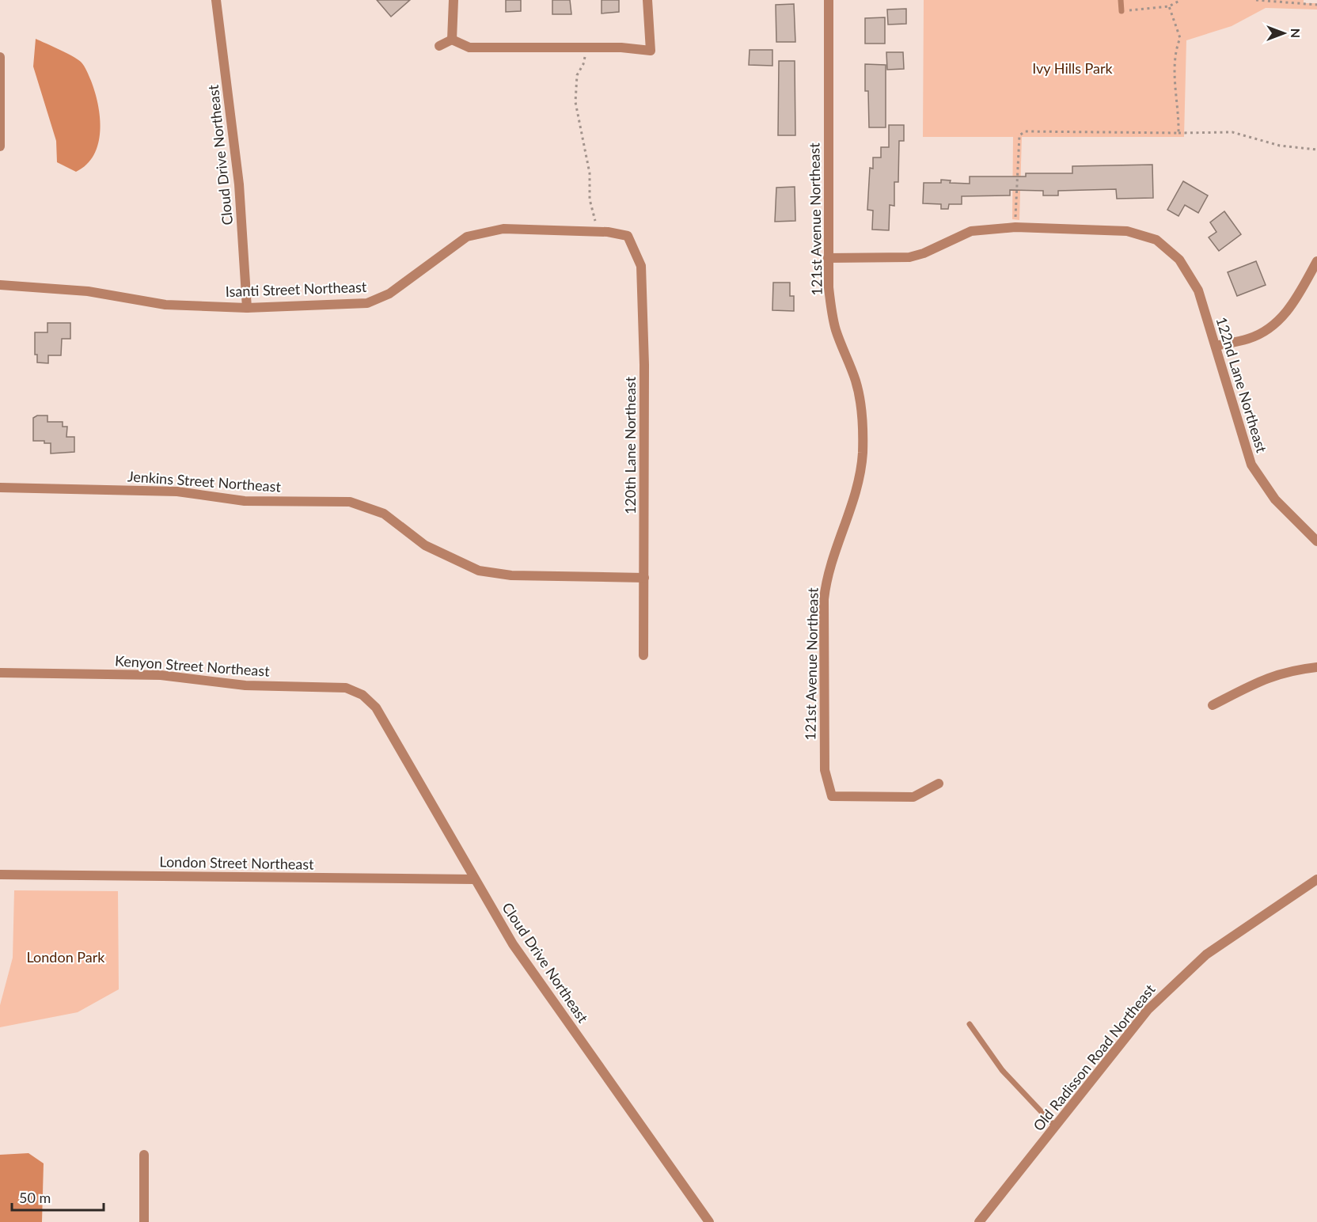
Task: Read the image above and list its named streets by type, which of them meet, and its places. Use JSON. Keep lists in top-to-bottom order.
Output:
{
  "streets": {
    "street": [
      "Cloud Drive Northeast",
      "121st Avenue Northeast",
      "Isanti Street Northeast",
      "122nd Lane Northeast",
      "120th Lane Northeast",
      "Jenkins Street Northeast",
      "Kenyon Street Northeast",
      "London Street Northeast",
      "Old Radisson Road Northeast"
    ]
  },
  "crossings": [
    ["Cloud Drive Northeast", "Isanti Street Northeast"],
    ["Cloud Drive Northeast", "Kenyon Street Northeast"],
    ["Cloud Drive Northeast", "London Street Northeast"],
    ["121st Avenue Northeast", "122nd Lane Northeast"],
    ["Isanti Street Northeast", "120th Lane Northeast"],
    ["120th Lane Northeast", "Jenkins Street Northeast"]
  ],
  "parks": ["Ivy Hills Park", "London Park"],
  "scale_bar": "50 m",
  "north": "right"
}
